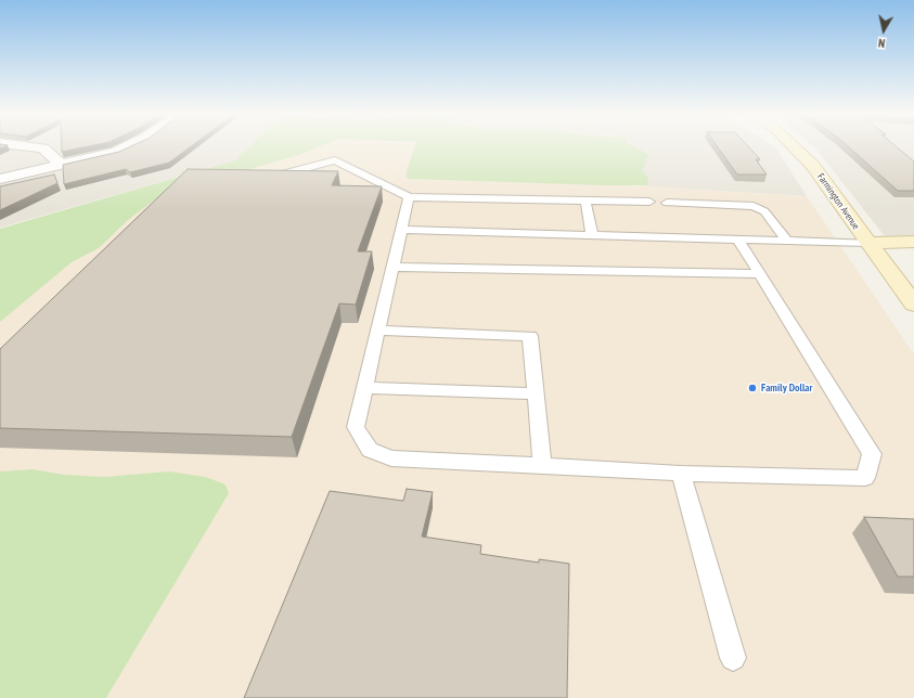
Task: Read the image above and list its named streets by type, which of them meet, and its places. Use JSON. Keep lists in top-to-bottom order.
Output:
{
  "streets": {
    "main road": ["Farmington Avenue"]
  },
  "places": ["Family Dollar"],
  "north": "bottom"
}
